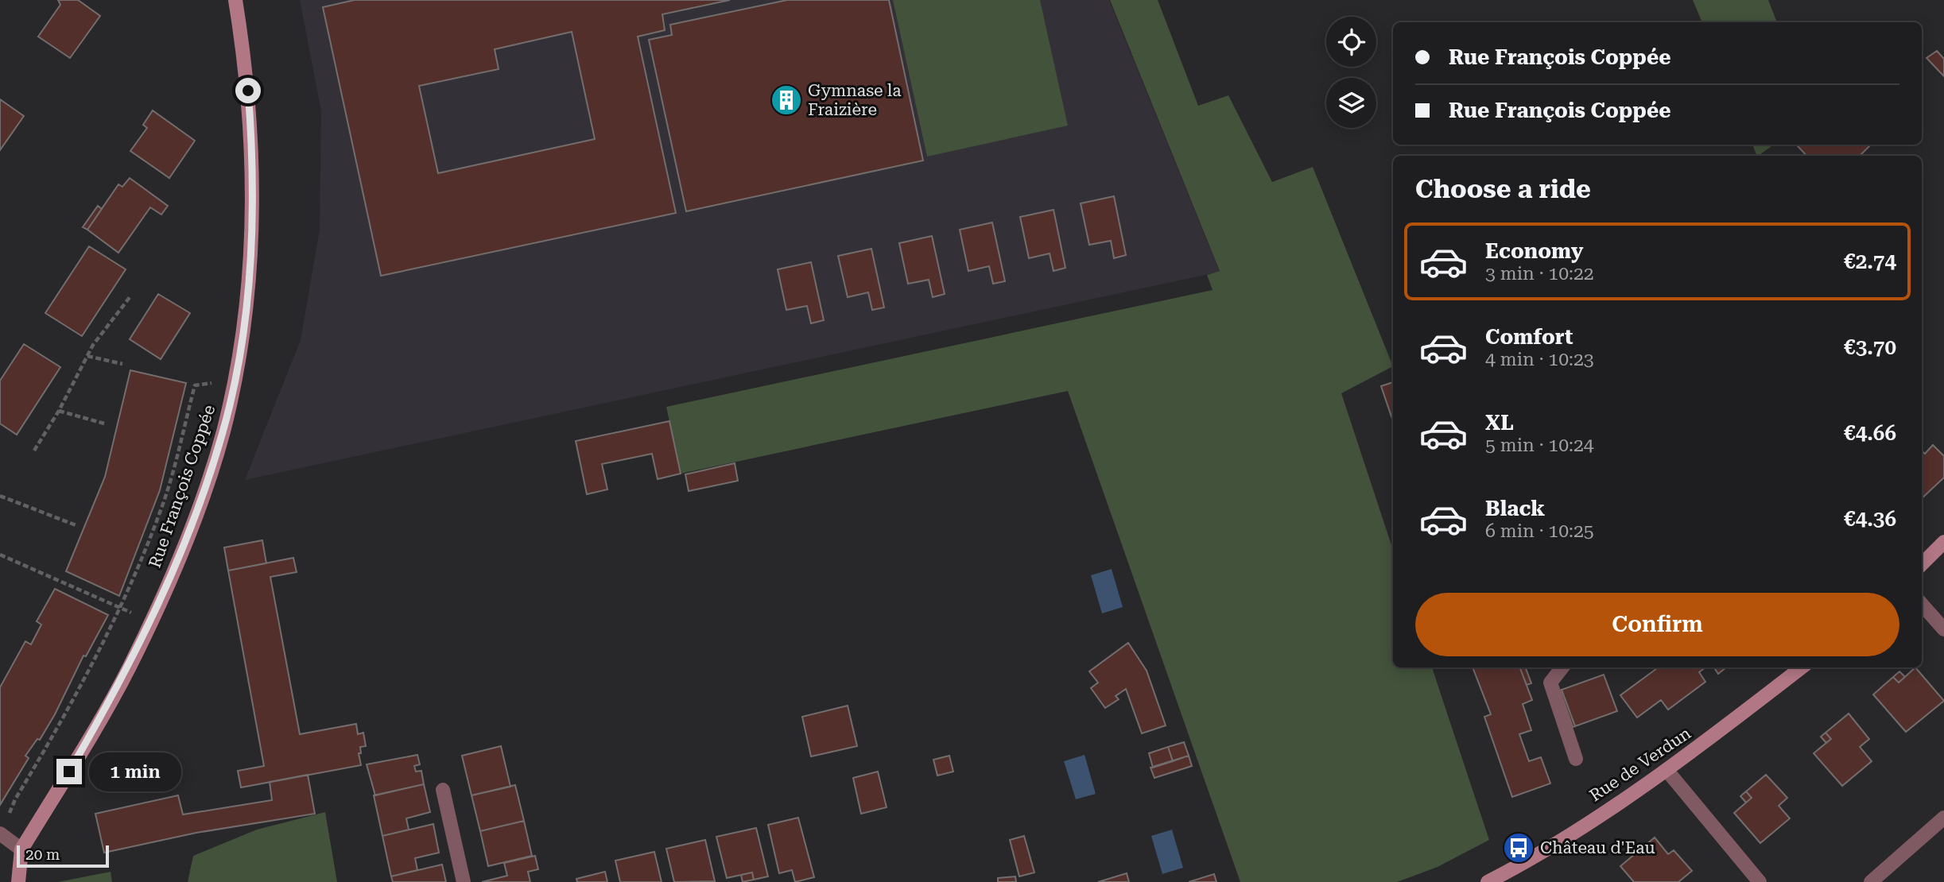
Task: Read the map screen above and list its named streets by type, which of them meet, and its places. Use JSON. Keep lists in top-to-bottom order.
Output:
{
  "streets": {
    "street": ["Rue François Coppée", "Rue de Verdun"]
  },
  "places": {
    "building": ["Gymnase la Fraizière"],
    "bus stop": ["Château d'Eau"]
  },
  "scale_bar": "20 m",
  "page": {
    "banner": ["Rue François Coppée", "Rue François Coppée"],
    "heading": "Choose a ride",
    "list": [
      {
        "name": "Economy",
        "note": "3 min · 10:22",
        "value": "€2.74"
      },
      {
        "name": "Comfort",
        "note": "4 min · 10:23",
        "value": "€3.70"
      },
      {
        "name": "XL",
        "note": "5 min · 10:24",
        "value": "€4.66"
      },
      {
        "name": "Black",
        "note": "6 min · 10:25",
        "value": "€4.36"
      }
    ],
    "buttons": "Confirm",
    "bubble": "1 min",
    "scale": "20 m"
  }
}
